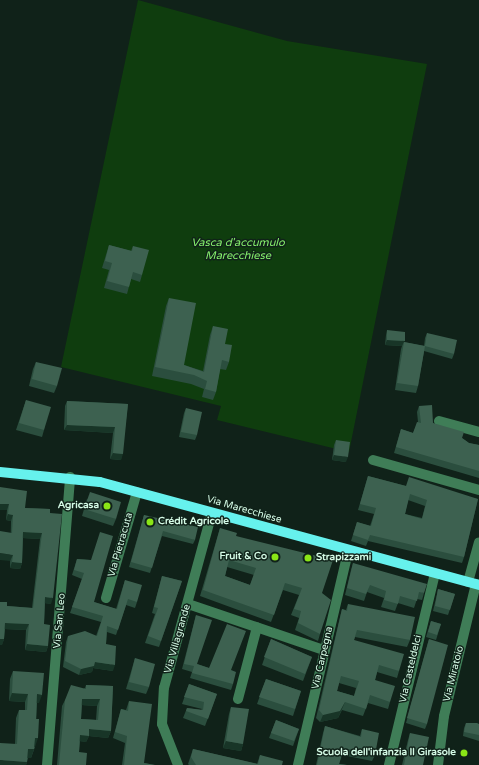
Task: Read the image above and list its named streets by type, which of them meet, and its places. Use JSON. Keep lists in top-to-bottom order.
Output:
{
  "streets": {
    "main road": ["Via Marecchiese"],
    "street": [
      "Via Pietracuta",
      "Via San Leo",
      "Via Villagrande",
      "Via Carpegna",
      "Via Casteldelci",
      "Via Miratoio"
    ]
  },
  "crossings": [
    ["Via Marecchiese", "Via Pietracuta"],
    ["Via Marecchiese", "Via San Leo"],
    ["Via Marecchiese", "Via Villagrande"],
    ["Via Marecchiese", "Via Carpegna"],
    ["Via Marecchiese", "Via Casteldelci"],
    ["Via Marecchiese", "Via Miratoio"]
  ],
  "water": ["Vasca d'accumulo Marecchiese"],
  "places": [
    "Agricasa",
    "Crédit Agricole",
    "Fruit & Co",
    "Strapizzami",
    "Scuola dell'infanzia Il Girasole"
  ]
}
